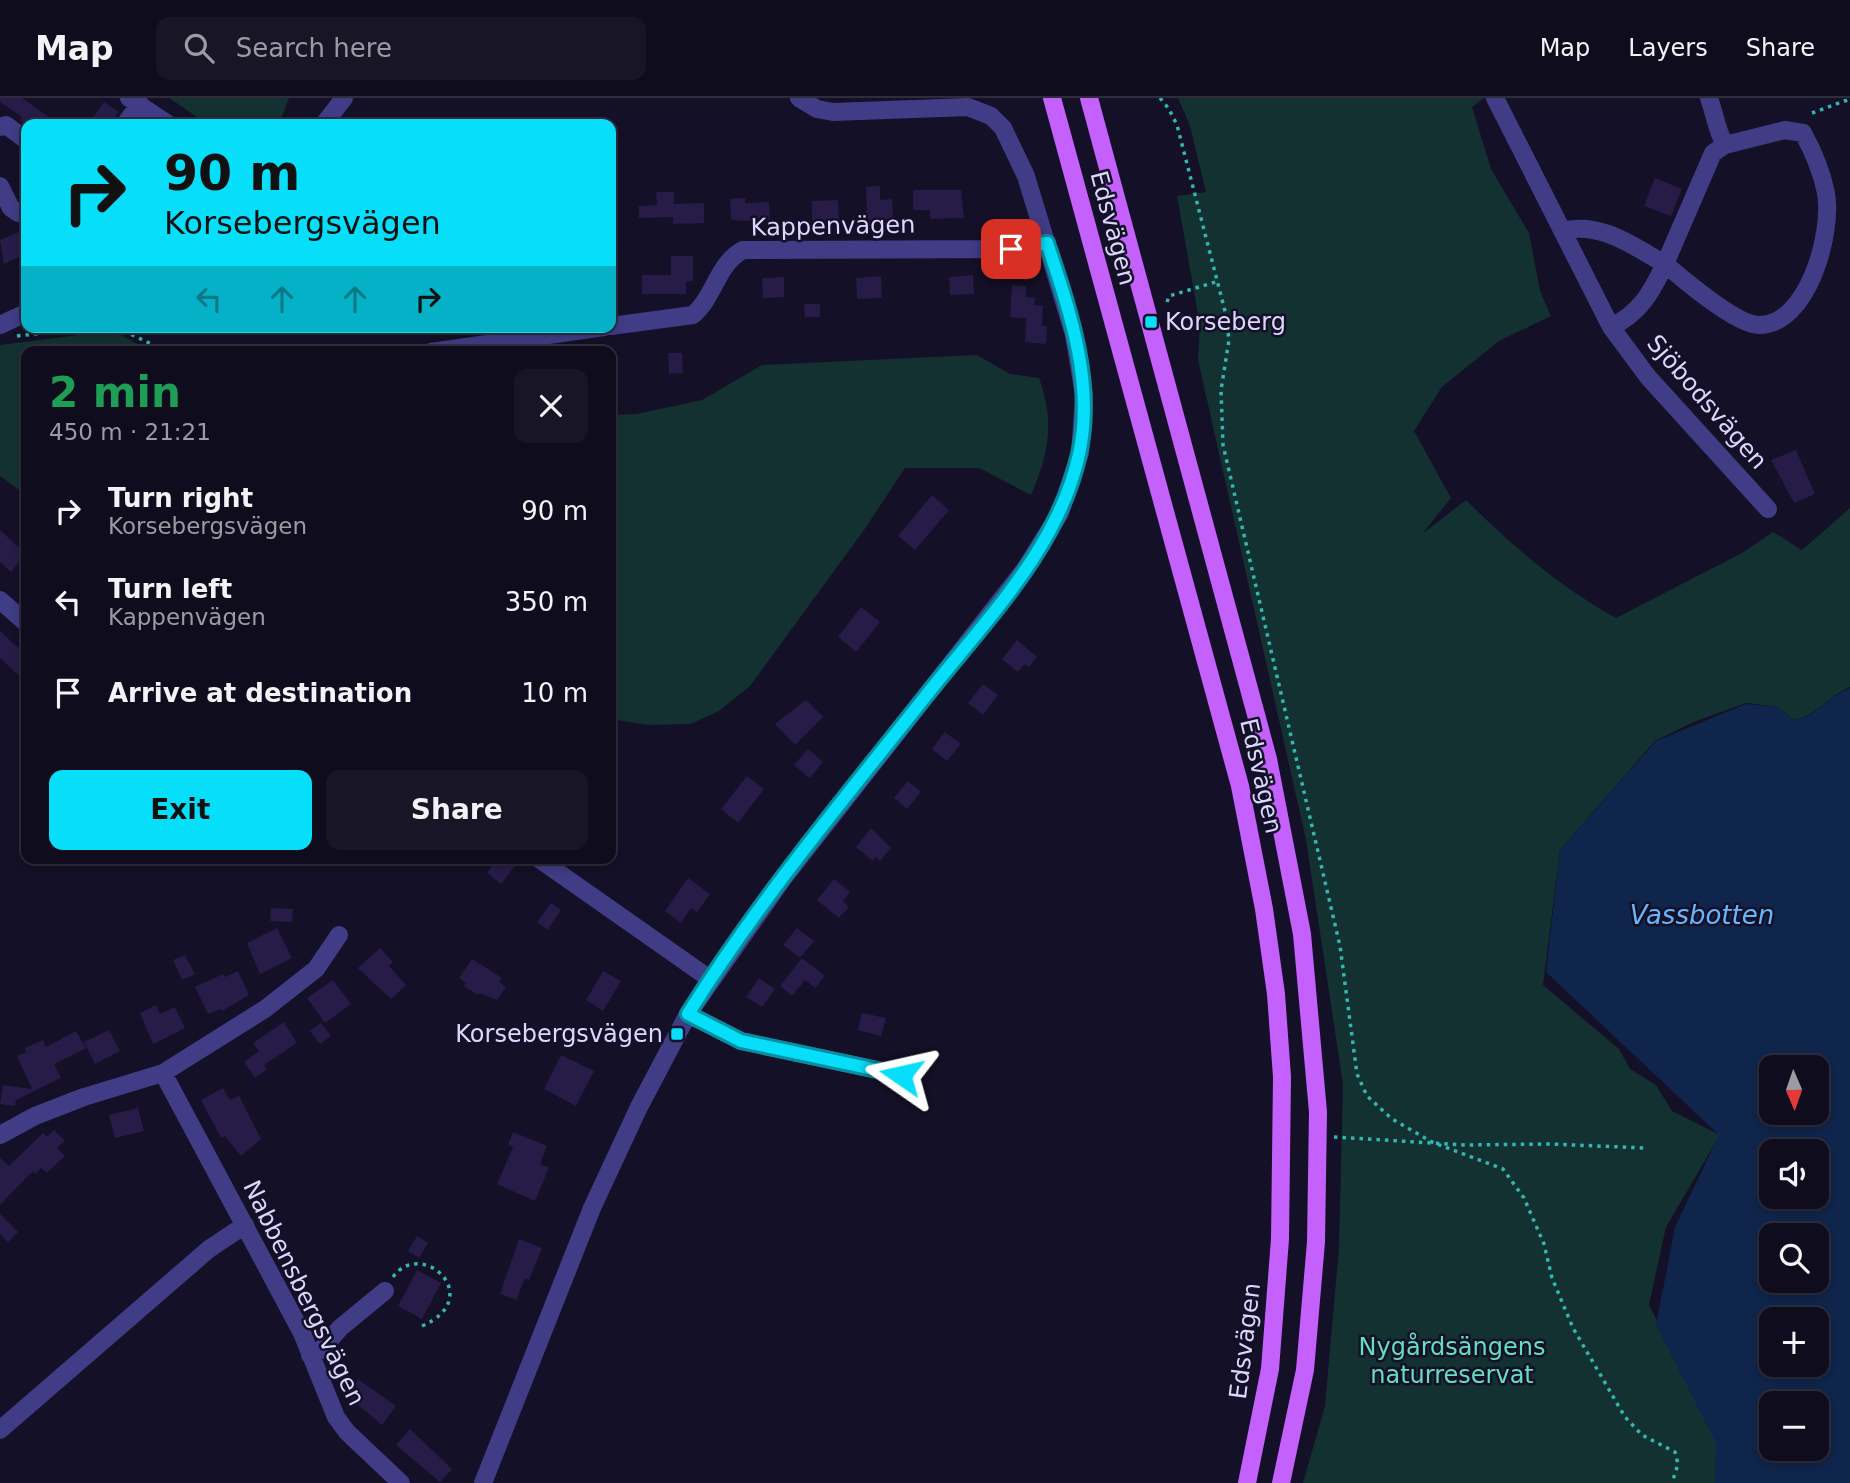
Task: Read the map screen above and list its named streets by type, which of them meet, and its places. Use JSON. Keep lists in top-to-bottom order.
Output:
{
  "streets": {
    "main road": ["Edsvägen"],
    "street": ["Kappenvägen", "Sjöbodsvägen", "Nabbensbergsvägen"]
  },
  "water": ["Vassbotten"],
  "parks": ["Nygårdsängens naturreservat"],
  "places": {
    "transit": ["Korseberg", "Korsebergsvägen"]
  },
  "north": "bottom",
  "page": {
    "header": "Map",
    "search": "Search here",
    "nav": ["Map", "Layers", "Share"],
    "turn": ["90 m", "Korsebergsvägen"],
    "heading": ["2 min", "450 m · 21:21"],
    "list": [
      {
        "name": "Turn right",
        "note": "Korsebergsvägen",
        "value": "90 m"
      },
      {
        "name": "Turn left",
        "note": "Kappenvägen",
        "value": "350 m"
      },
      {
        "name": "Arrive at destination",
        "value": "10 m"
      }
    ],
    "buttons": ["Exit", "Share"],
    "map_buttons": ["+", "−"]
  }
}
